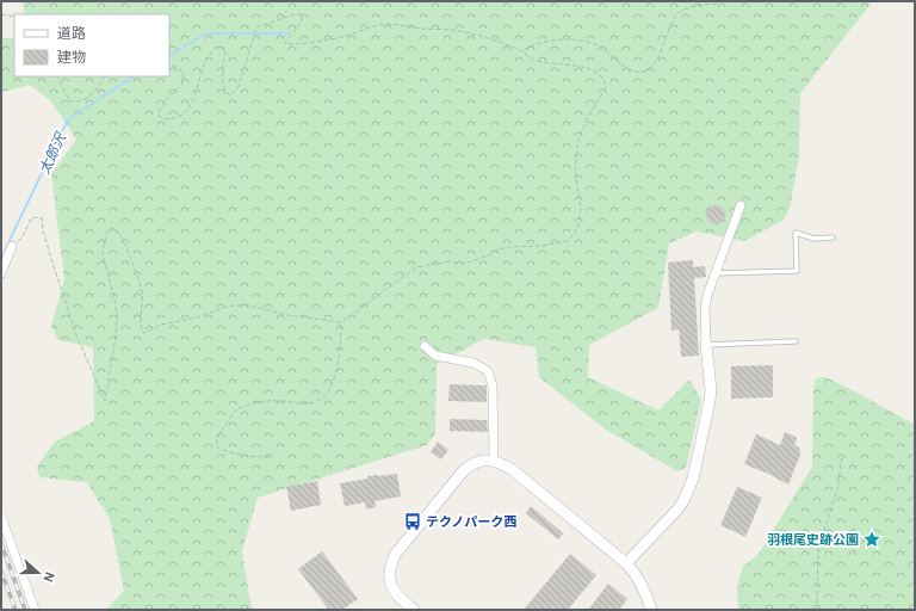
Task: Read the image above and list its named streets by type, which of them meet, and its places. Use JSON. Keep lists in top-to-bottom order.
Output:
{
  "water": ["太郎沢"],
  "places": {
    "bus stop": ["テクノパーク西"],
    "place": ["羽根尾史跡公園"]
  },
  "legend": ["道路", "建物"],
  "north": "right"
}
